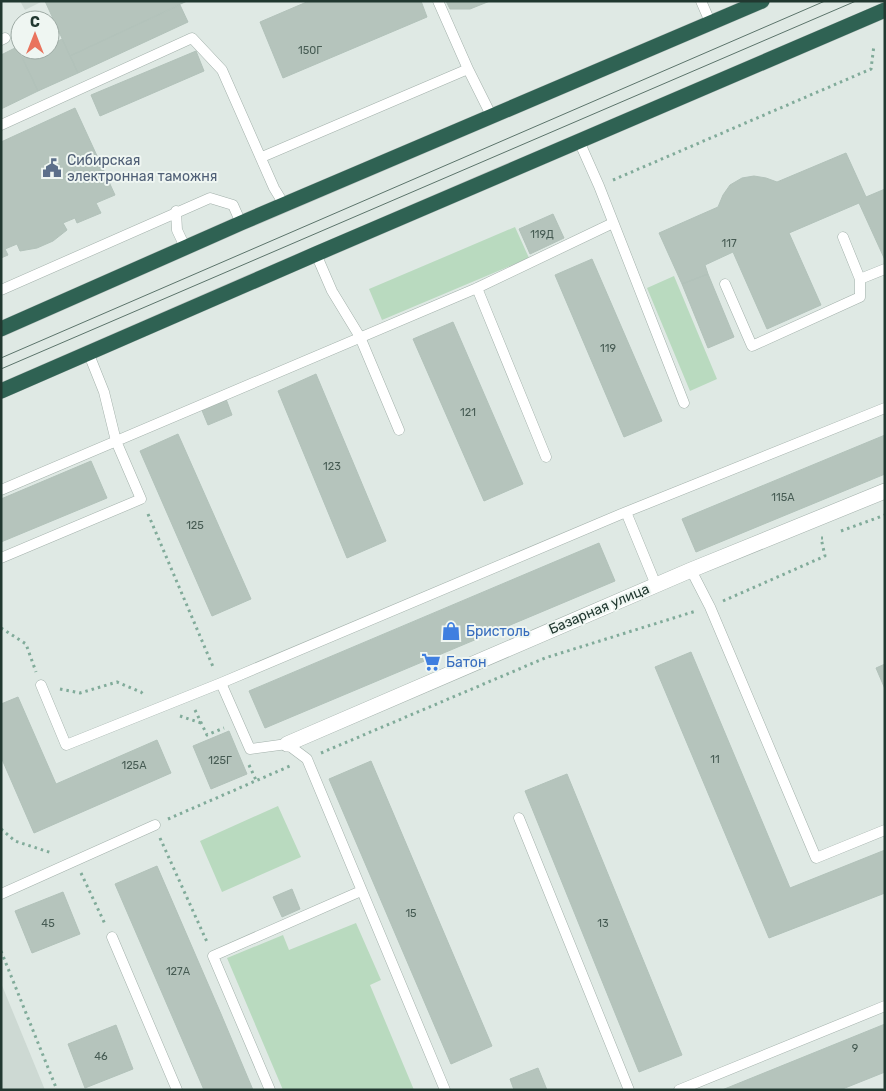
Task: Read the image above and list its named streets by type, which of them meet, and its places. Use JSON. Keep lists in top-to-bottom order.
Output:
{
  "streets": {
    "street": ["Базарная улица"]
  },
  "places": {
    "public building": ["Сибирская электронная таможня"],
    "shop": ["Бристоль"],
    "supermarket": ["Батон"]
  },
  "house_numbers": [
    "150Г",
    "119Д",
    "117",
    "119",
    "121",
    "123",
    "115А",
    "125",
    "11",
    "125Г",
    "125А",
    "15",
    "45",
    "13",
    "127А",
    "9",
    "46"
  ],
  "north": "top"
}
